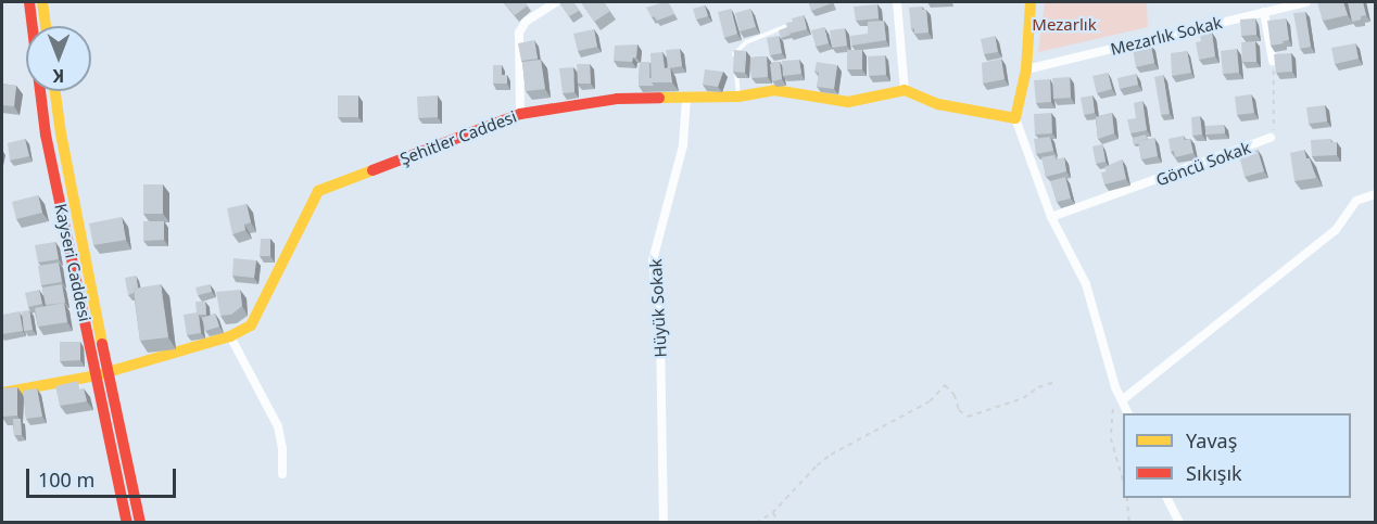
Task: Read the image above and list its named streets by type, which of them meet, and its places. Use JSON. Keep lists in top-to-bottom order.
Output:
{
  "streets": {
    "main road": ["Şehitler Caddesi", "Kayseri Caddesi"],
    "street": ["Mezarlık Sokak", "Göncü Sokak", "Hüyük Sokak"]
  },
  "crossings": [
    ["Şehitler Caddesi", "Kayseri Caddesi"],
    ["Şehitler Caddesi", "Hüyük Sokak"]
  ],
  "parks": ["Mezarlık"],
  "legend": ["Yavaş", "Sıkışık"],
  "scale_bar": "100 m",
  "north": "bottom"
}
